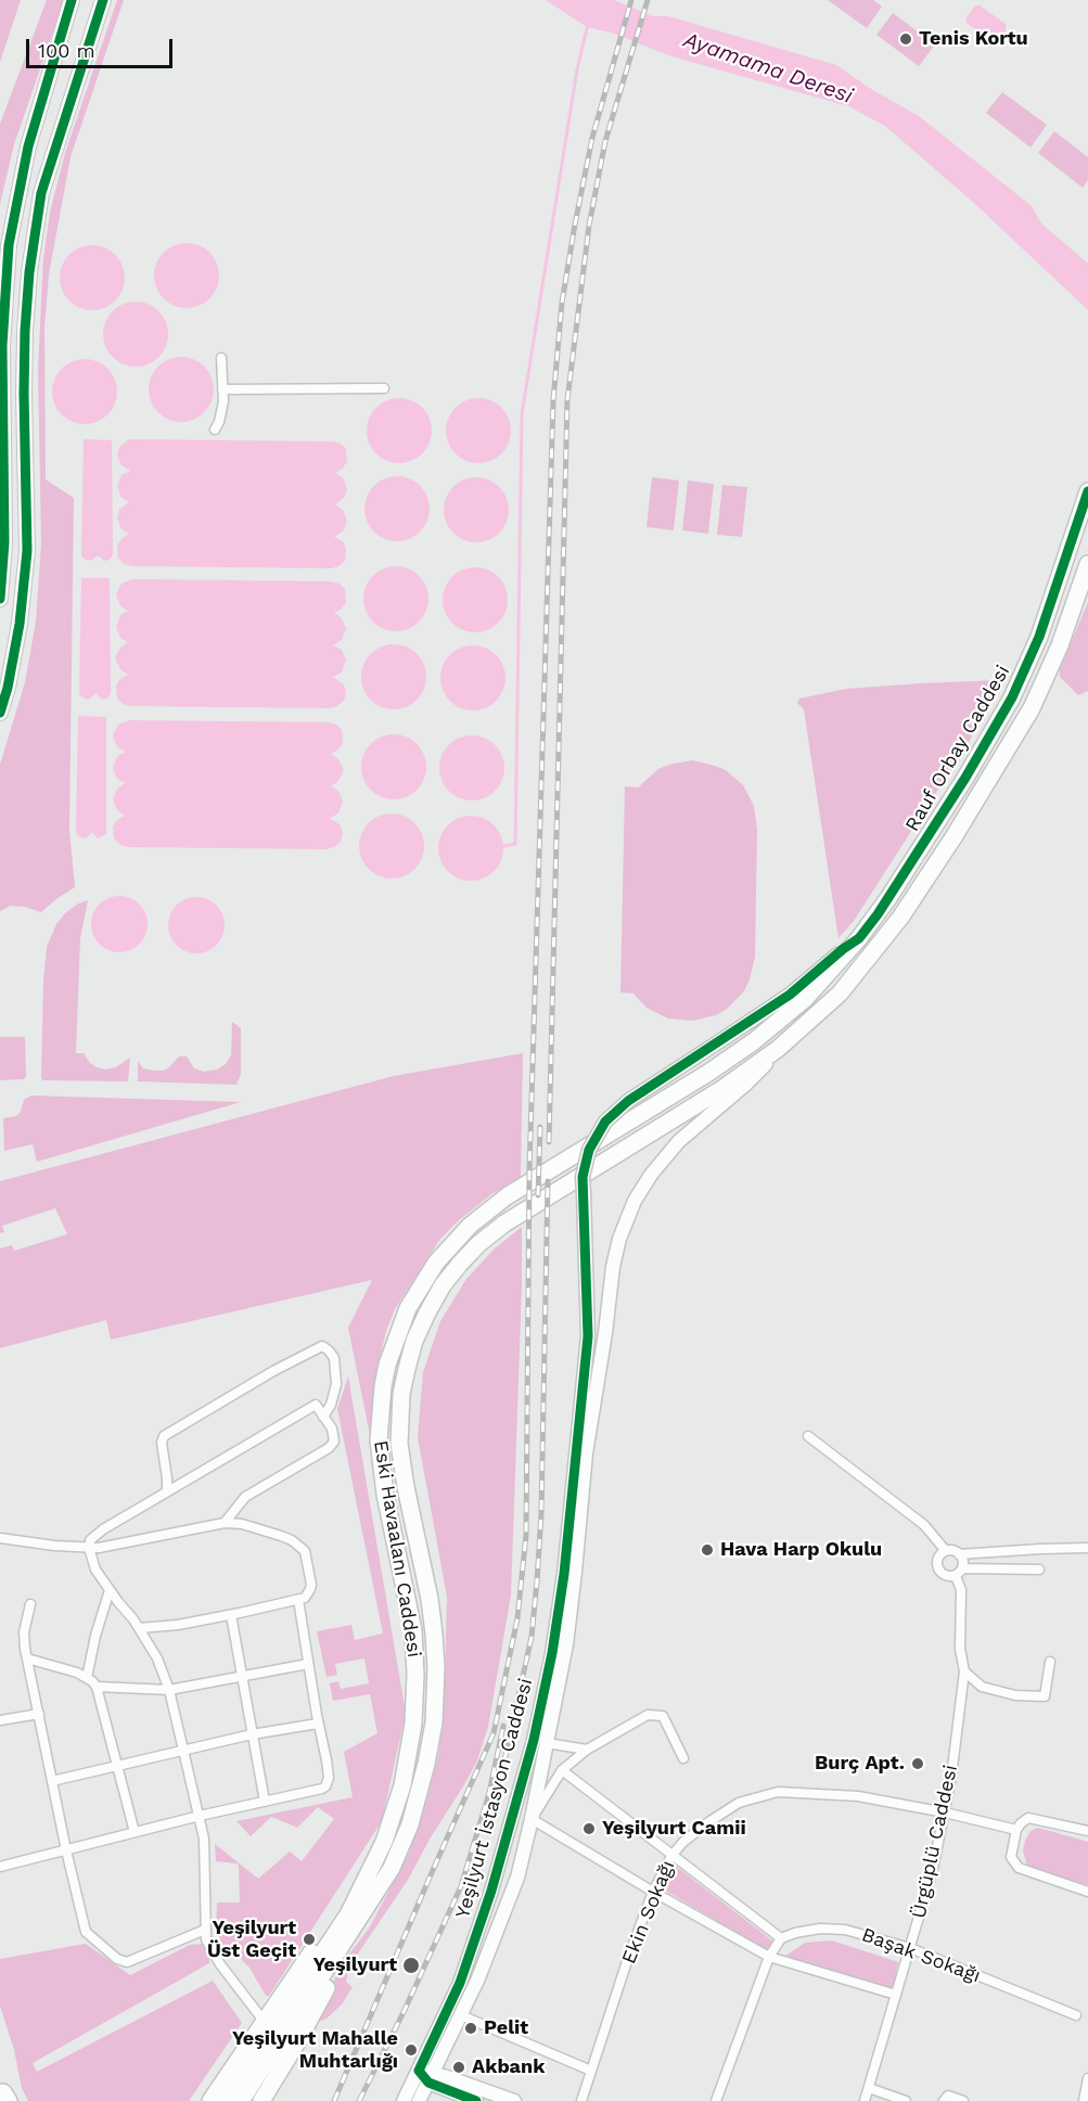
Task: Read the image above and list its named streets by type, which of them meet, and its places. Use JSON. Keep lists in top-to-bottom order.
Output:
{
  "streets": {
    "highway": ["Rauf Orbay Caddesi", "Eski Havaalanı Caddesi"],
    "main road": ["Yeşilyurt İstasyon Caddesi"],
    "street": ["Ürgüplü Caddesi", "Ekin Sokağı", "Başak Sokağı"]
  },
  "crossings": [
    ["Rauf Orbay Caddesi", "Eski Havaalanı Caddesi"],
    ["Rauf Orbay Caddesi", "Yeşilyurt İstasyon Caddesi"],
    ["Eski Havaalanı Caddesi", "Yeşilyurt İstasyon Caddesi"],
    ["Ürgüplü Caddesi", "Ekin Sokağı"],
    ["Ürgüplü Caddesi", "Başak Sokağı"]
  ],
  "water": ["Ayamama Deresi"],
  "places": [
    "Tenis Kortu",
    "Hava Harp Okulu",
    "Burç Apt.",
    "Yeşilyurt Camii",
    "Yeşilyurt Üst Geçit",
    "Yeşilyurt",
    "Pelit",
    "Yeşilyurt Mahalle Muhtarlığı",
    "Akbank"
  ],
  "scale_bar": "100 m"
}
